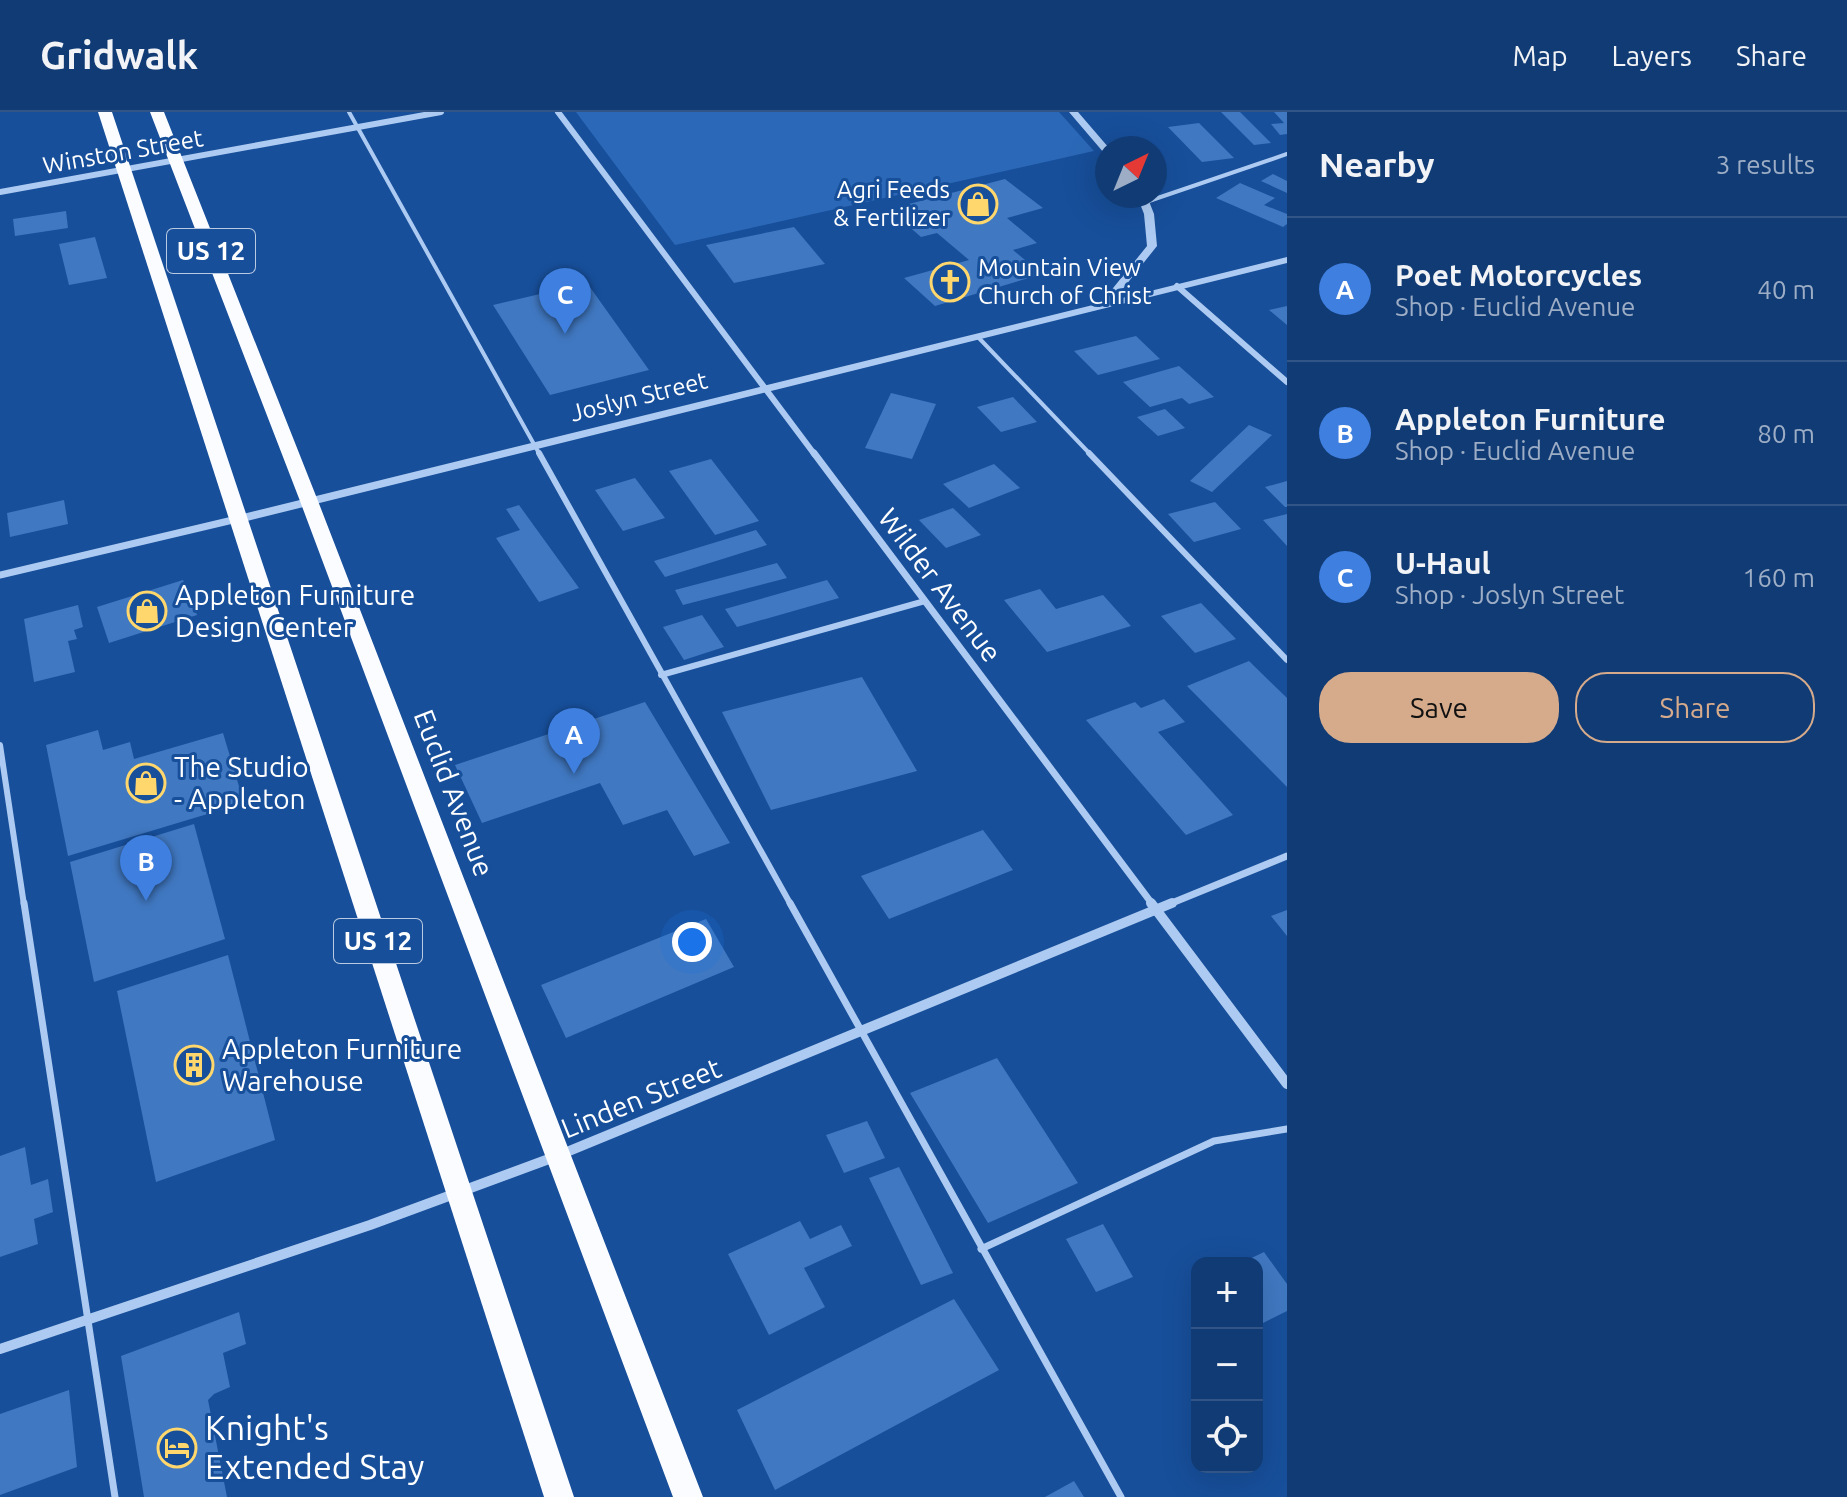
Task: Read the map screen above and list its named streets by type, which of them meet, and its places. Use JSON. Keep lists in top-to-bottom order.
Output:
{
  "streets": {
    "highway": ["US 12", "Euclid Avenue"],
    "street": [
      "Winston Street",
      "Joslyn Street",
      "Wilder Avenue",
      "Linden Street"
    ]
  },
  "crossings": [
    ["Winston Street", "US 12"],
    ["Winston Street", "Euclid Avenue"],
    ["US 12", "Joslyn Street"],
    ["US 12", "Linden Street"],
    ["Joslyn Street", "Wilder Avenue"],
    ["Joslyn Street", "Euclid Avenue"],
    ["Wilder Avenue", "Linden Street"],
    ["Euclid Avenue", "Linden Street"]
  ],
  "places": {
    "shop": ["Agri Feeds & Fertilizer", "Appleton Furniture Design Center", "The Studio - Appleton"],
    "church": ["Mountain View Church of Christ"],
    "building": ["Appleton Furniture Warehouse"],
    "hotel": ["Knight's Extended Stay"]
  },
  "north": "top right",
  "page": {
    "header": "Gridwalk",
    "nav": ["Map", "Layers", "Share"],
    "heading": ["Nearby", "3 results"],
    "list": [
      {
        "mark": "A",
        "name": "Poet Motorcycles",
        "note": "Shop · Euclid Avenue",
        "value": "40 m"
      },
      {
        "mark": "B",
        "name": "Appleton Furniture",
        "note": "Shop · Euclid Avenue",
        "value": "80 m"
      },
      {
        "mark": "C",
        "name": "U-Haul",
        "note": "Shop · Joslyn Street",
        "value": "160 m"
      }
    ],
    "pins": ["C", "A", "B"],
    "buttons": ["Save", "Share"],
    "map_buttons": ["+", "−"]
  }
}
